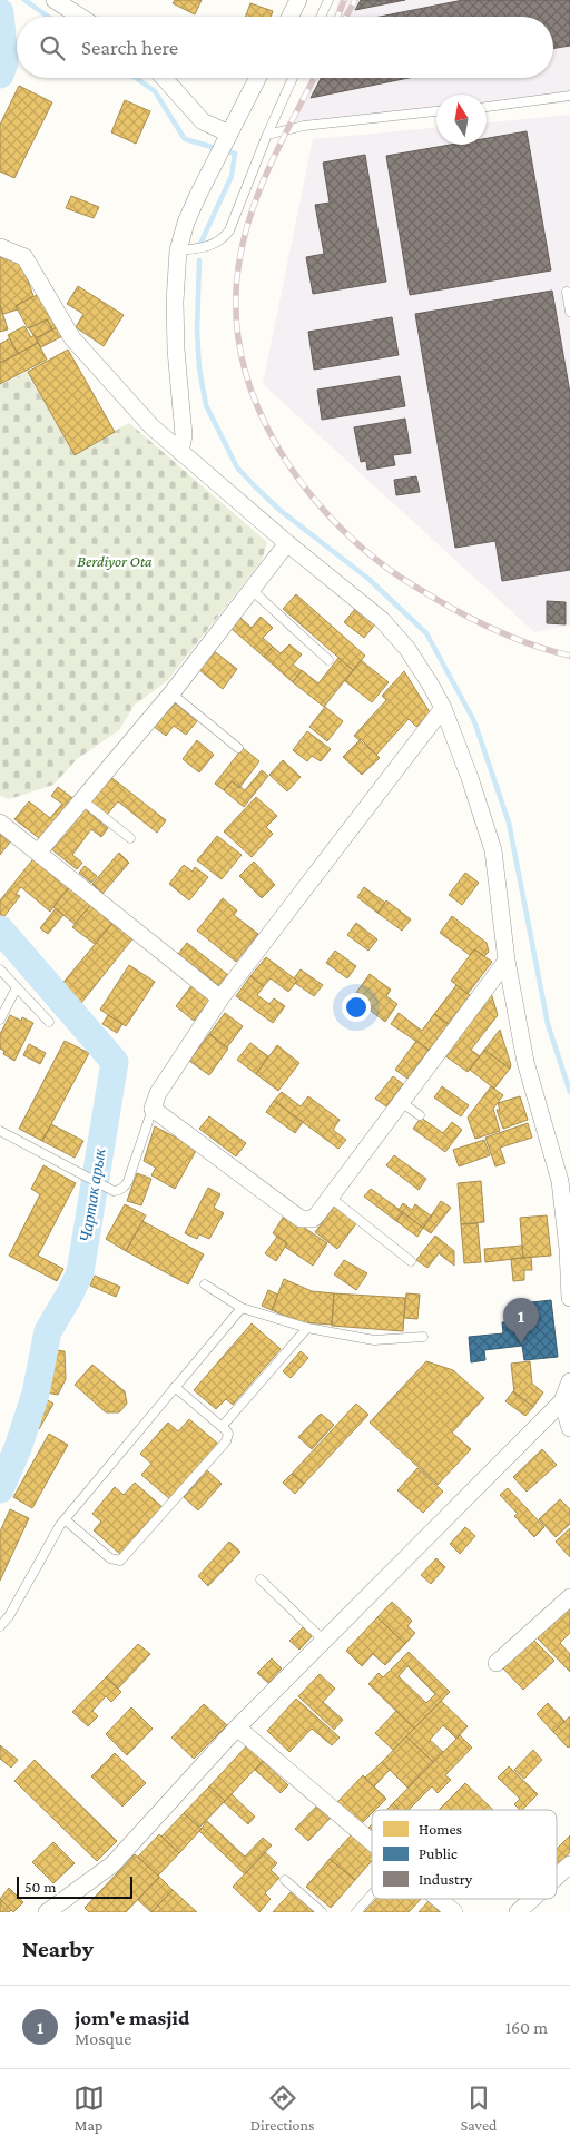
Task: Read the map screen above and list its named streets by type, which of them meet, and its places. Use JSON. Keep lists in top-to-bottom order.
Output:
{
  "water": ["Чартак арык"],
  "parks": ["Berdiyor Ota"],
  "legend": ["Homes", "Public", "Industry"],
  "scale_bar": "50 m",
  "north": "top",
  "page": {
    "search": "Search here",
    "pins": "1",
    "scale": "50 m",
    "heading": "Nearby",
    "list": [
      {
        "mark": "1",
        "name": "jom'e masjid",
        "note": "Mosque",
        "value": "160 m"
      }
    ],
    "nav": ["Map", "Directions", "Saved"]
  }
}
